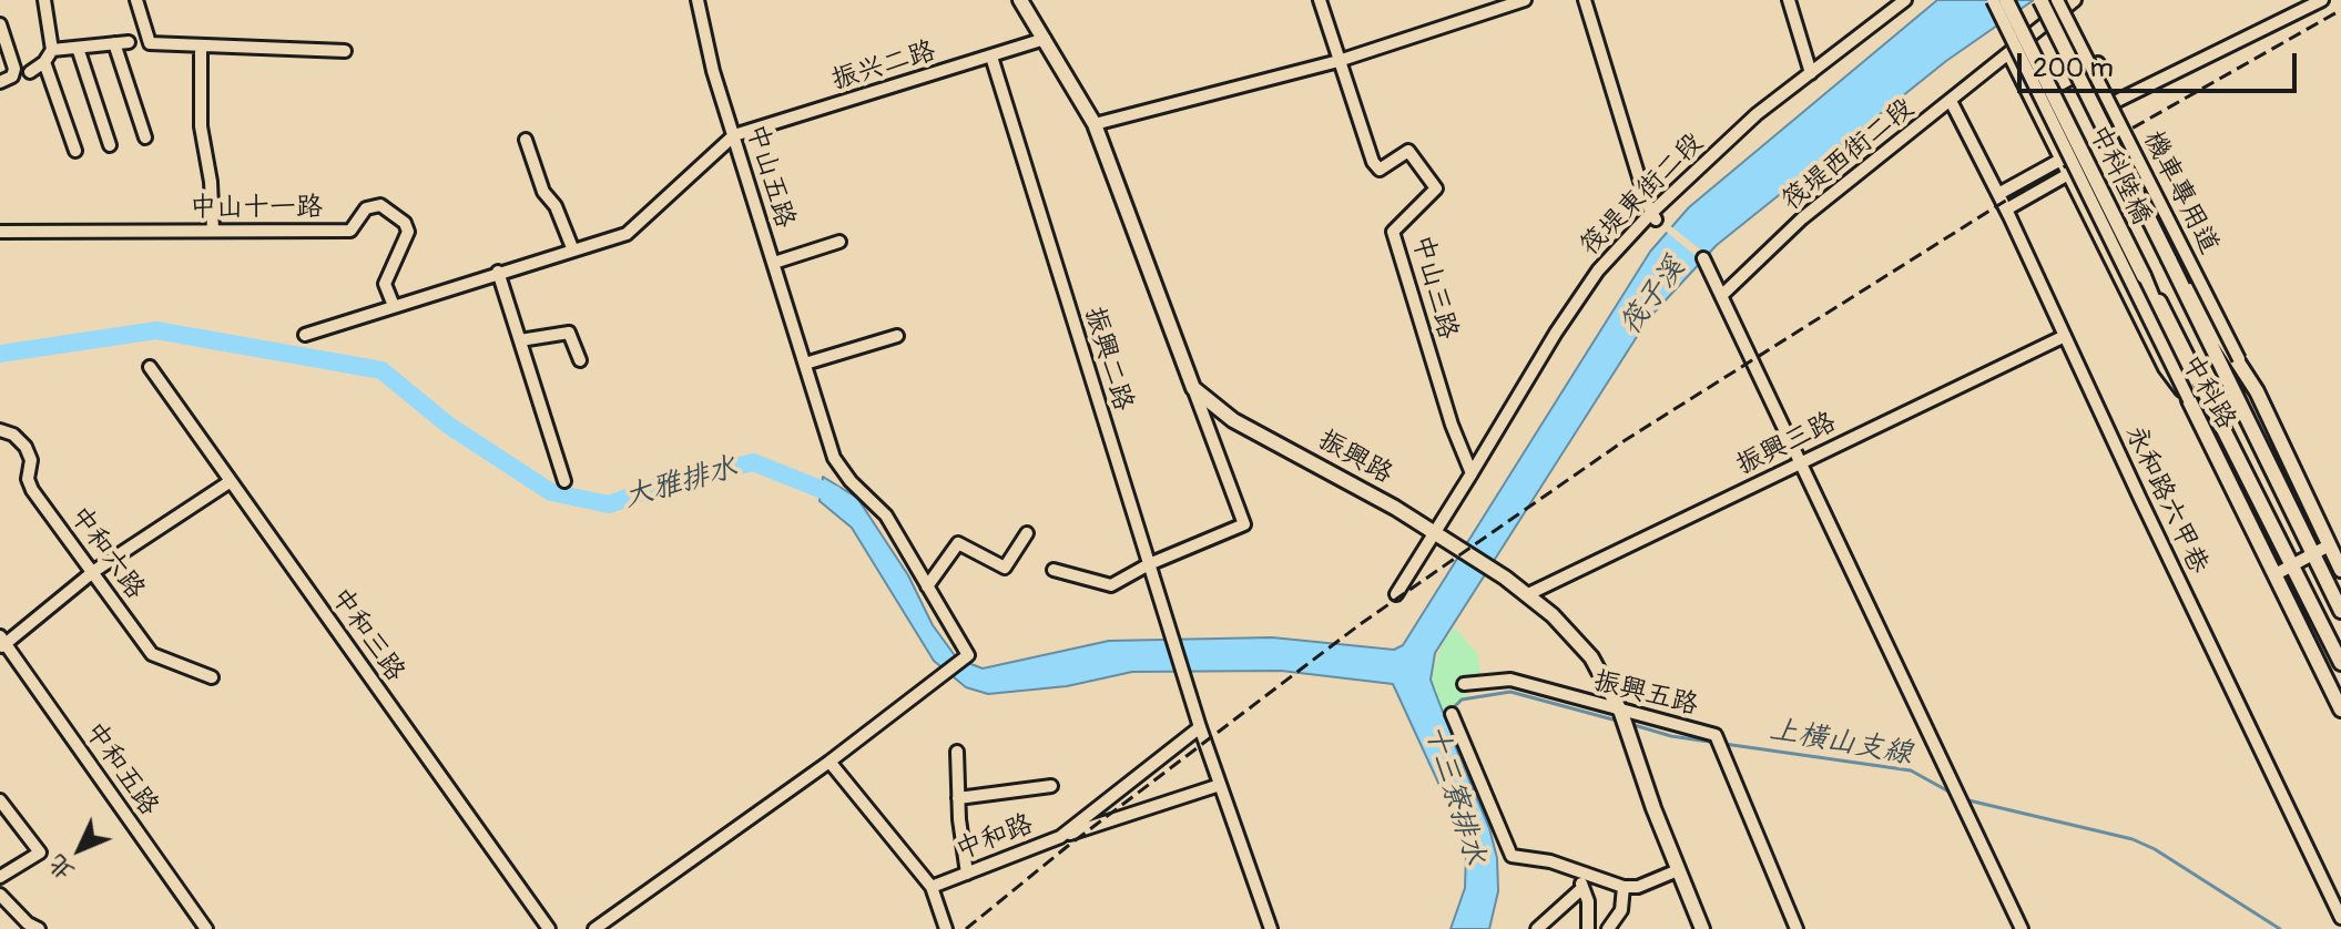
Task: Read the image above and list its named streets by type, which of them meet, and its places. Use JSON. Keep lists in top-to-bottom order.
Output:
{
  "streets": {
    "street": [
      "振兴二路",
      "筏堤西街二段",
      "中科陸橋",
      "中山五路",
      "機車專用道",
      "筏堤東街二段",
      "中山十一路",
      "中山三路",
      "振興二路",
      "中科路",
      "振興三路",
      "振興路",
      "永和路六甲巷",
      "中和六路",
      "中和三路",
      "振興五路",
      "中和五路",
      "中和路"
    ]
  },
  "crossings": [
    ["振兴二路", "中山五路"],
    ["振兴二路", "振興二路"],
    ["筏堤西街二段", "中科路"],
    ["筏堤西街二段", "永和路六甲巷"],
    ["中科陸橋", "中科路"],
    ["中山五路", "中和路"],
    ["機車專用道", "中科路"],
    ["筏堤東街二段", "中山三路"],
    ["振興二路", "中和路"],
    ["振興三路", "振興路"],
    ["振興三路", "永和路六甲巷"],
    ["振興路", "振興五路"]
  ],
  "water": [
    "筏子溪",
    "大雅排水",
    "上橫山支線",
    "十三寮排水"
  ],
  "scale_bar": "200 m",
  "north": "bottom left"
}
